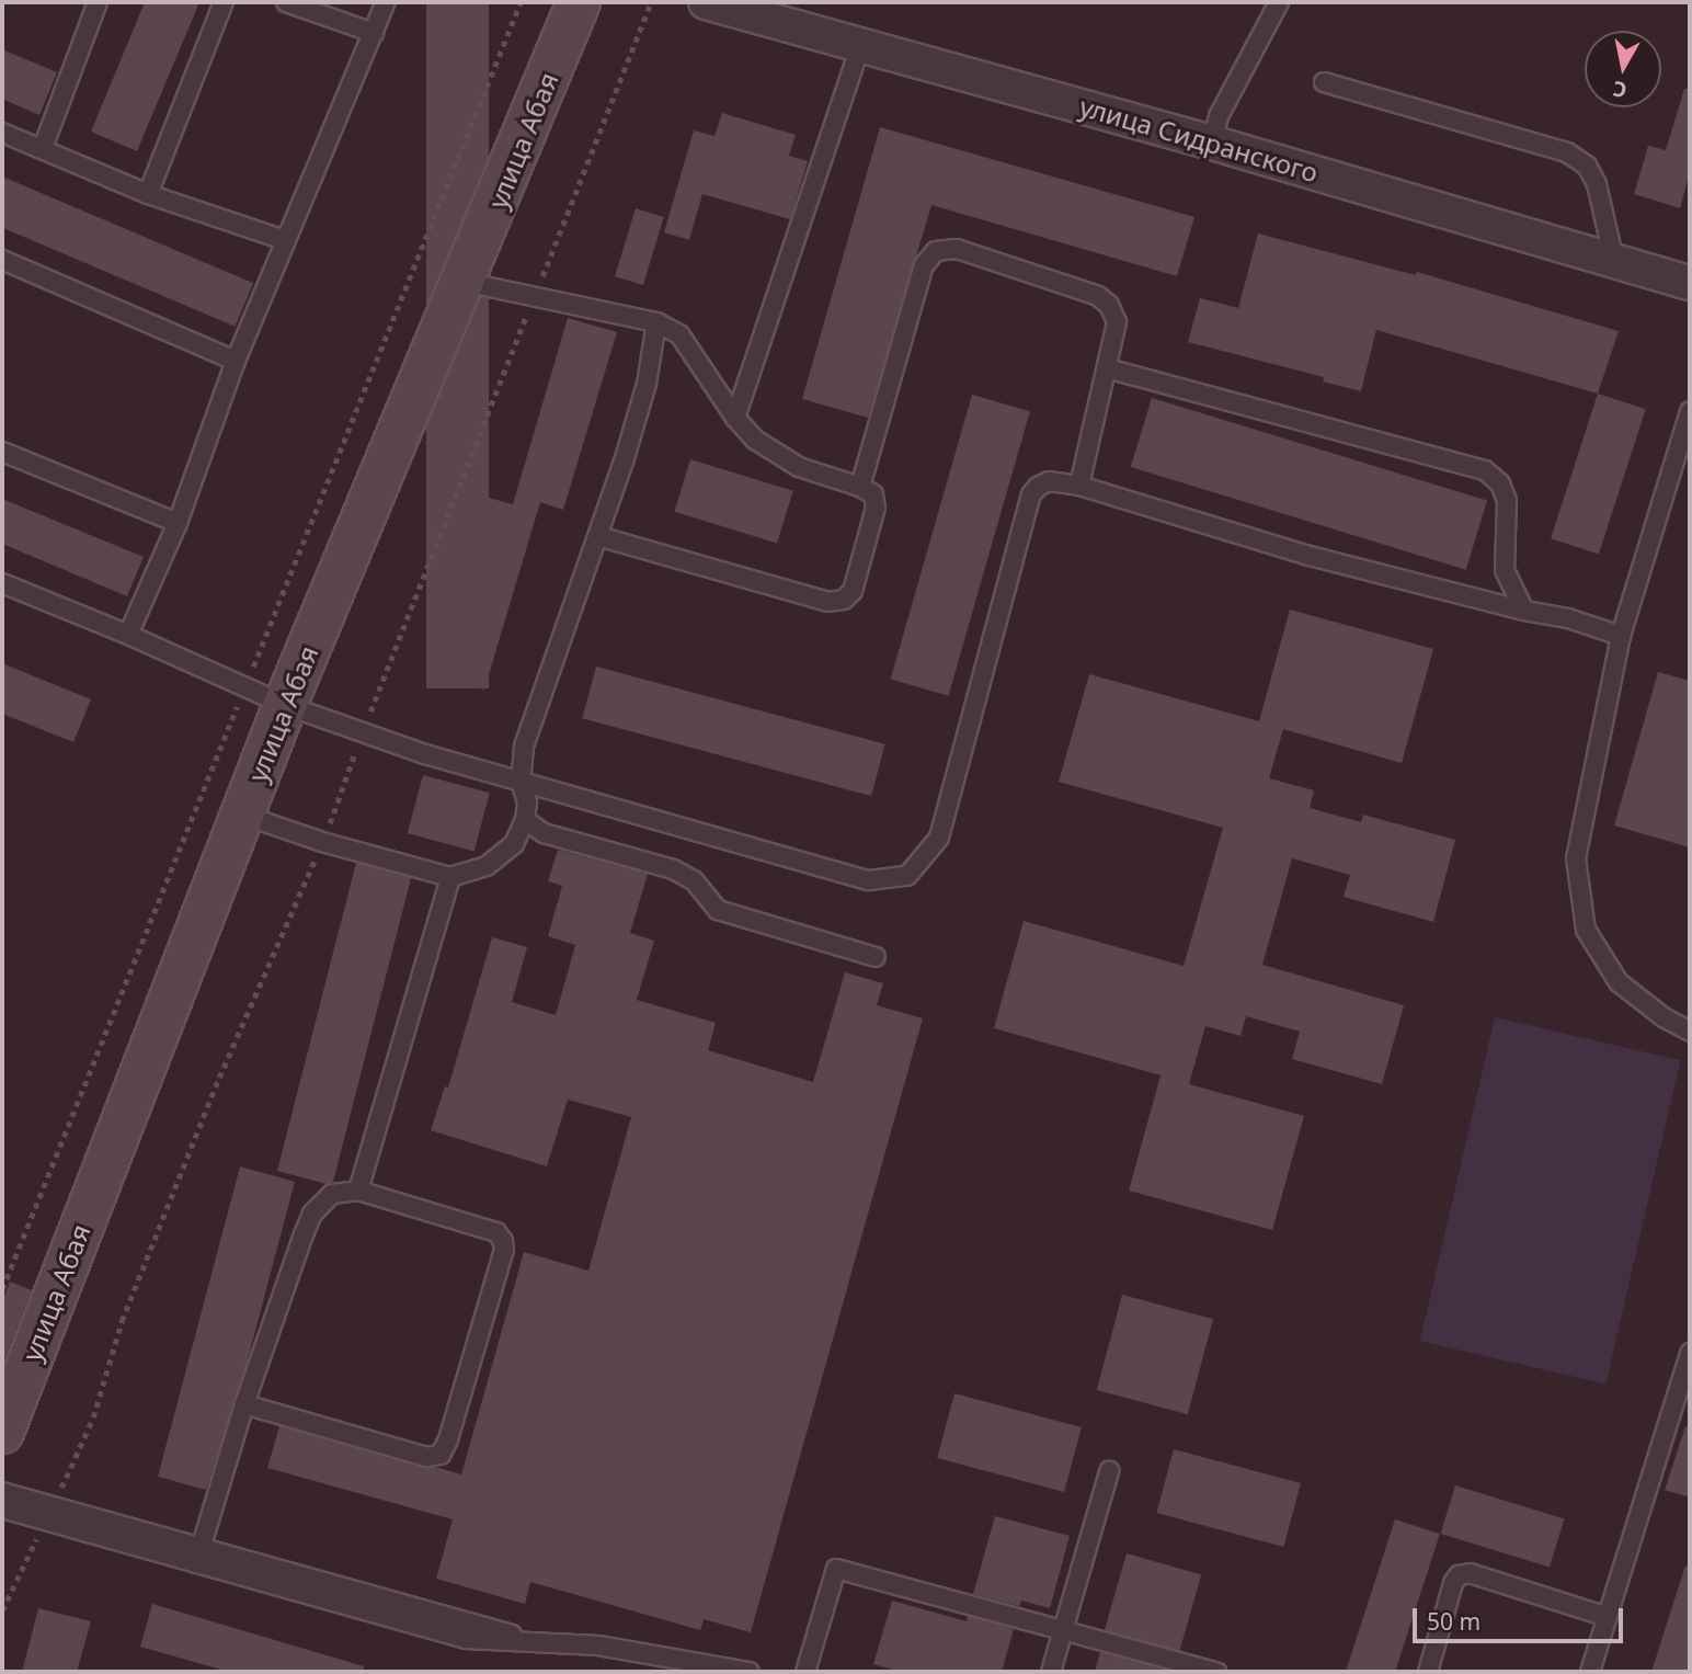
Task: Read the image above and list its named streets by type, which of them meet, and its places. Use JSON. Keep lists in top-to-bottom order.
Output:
{
  "streets": {
    "street": ["улица Сидранского", "улица Абая"]
  },
  "scale_bar": "50 m",
  "north": "bottom"
}
